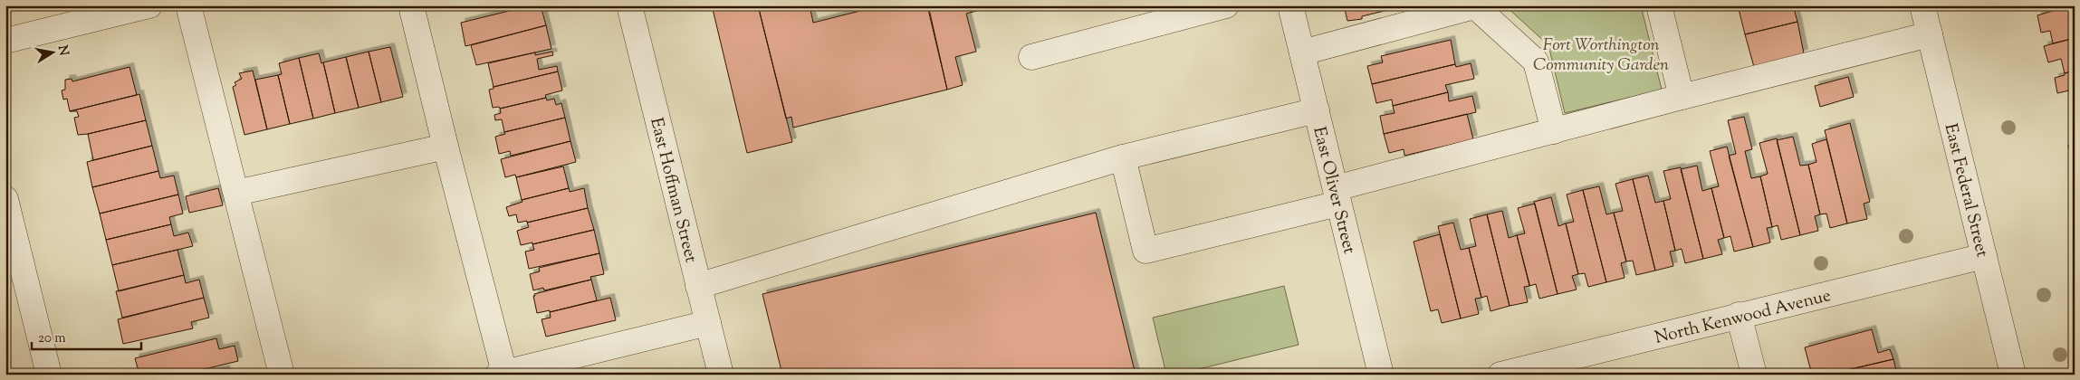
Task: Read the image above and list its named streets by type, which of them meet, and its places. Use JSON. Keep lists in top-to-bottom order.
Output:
{
  "streets": {
    "street": [
      "East Hoffman Street",
      "East Oliver Street",
      "East Federal Street",
      "North Kenwood Avenue"
    ]
  },
  "crossings": [
    ["East Federal Street", "North Kenwood Avenue"]
  ],
  "parks": ["Fort Worthington Community Garden"],
  "scale_bar": "20 m",
  "north": "right"
}
